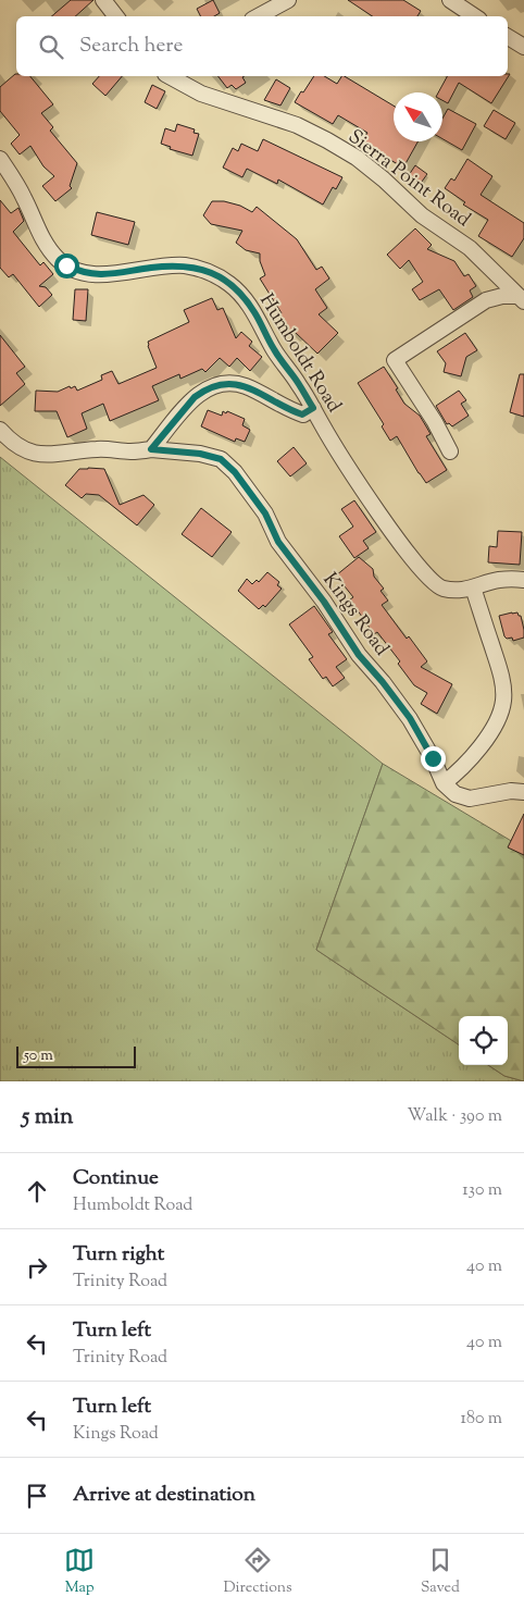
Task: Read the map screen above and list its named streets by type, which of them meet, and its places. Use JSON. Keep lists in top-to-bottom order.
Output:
{
  "streets": {
    "street": ["Sierra Point Road", "Humboldt Road", "Kings Road"]
  },
  "scale_bar": "50 m",
  "north": "top left",
  "page": {
    "search": "Search here",
    "scale": "50 m",
    "heading": ["5 min", "Walk · 390 m"],
    "list": [
      ["Continue", "Humboldt Road", "130 m"],
      ["Turn right", "Trinity Road", "40 m"],
      ["Turn left", "Trinity Road", "40 m"],
      ["Turn left", "Kings Road", "180 m"],
      "Arrive at destination"
    ],
    "nav": ["Map", "Directions", "Saved"]
  }
}
